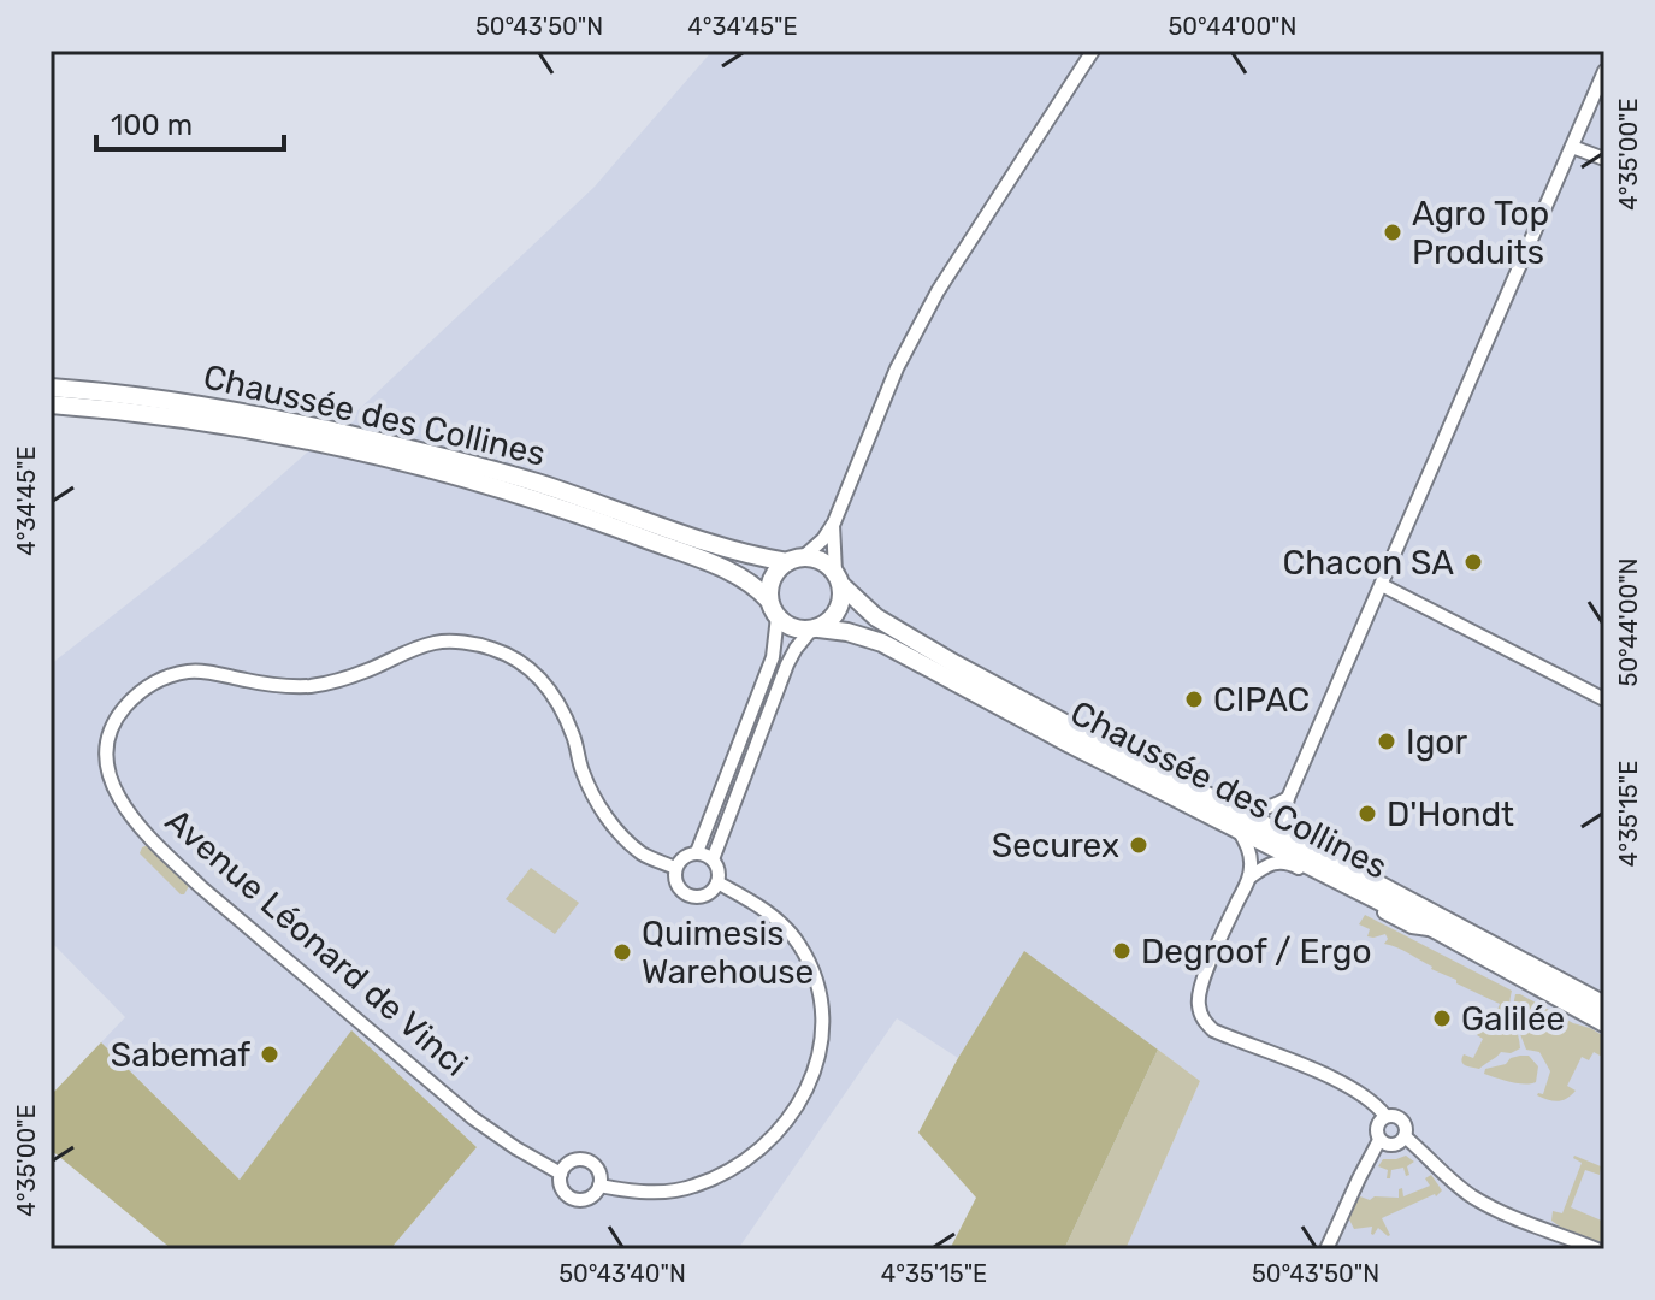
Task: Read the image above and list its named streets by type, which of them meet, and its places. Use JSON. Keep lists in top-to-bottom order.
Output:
{
  "streets": {
    "main road": ["Chaussée des Collines"],
    "street": ["Avenue Léonard de Vinci"]
  },
  "places": [
    "Agro Top Produits",
    "Chacon SA",
    "CIPAC",
    "Igor",
    "D'Hondt",
    "Securex",
    "Degroof / Ergo",
    "Quimesis Warehouse",
    "Galilée",
    "Sabemaf"
  ],
  "scale_bar": "100 m",
  "coordinates": [
    "50°43'50\"N",
    "4°34'45\"E",
    "50°44'00\"N",
    "4°35'00\"E",
    "4°35'15\"E",
    "50°43'40\"N"
  ]
}
